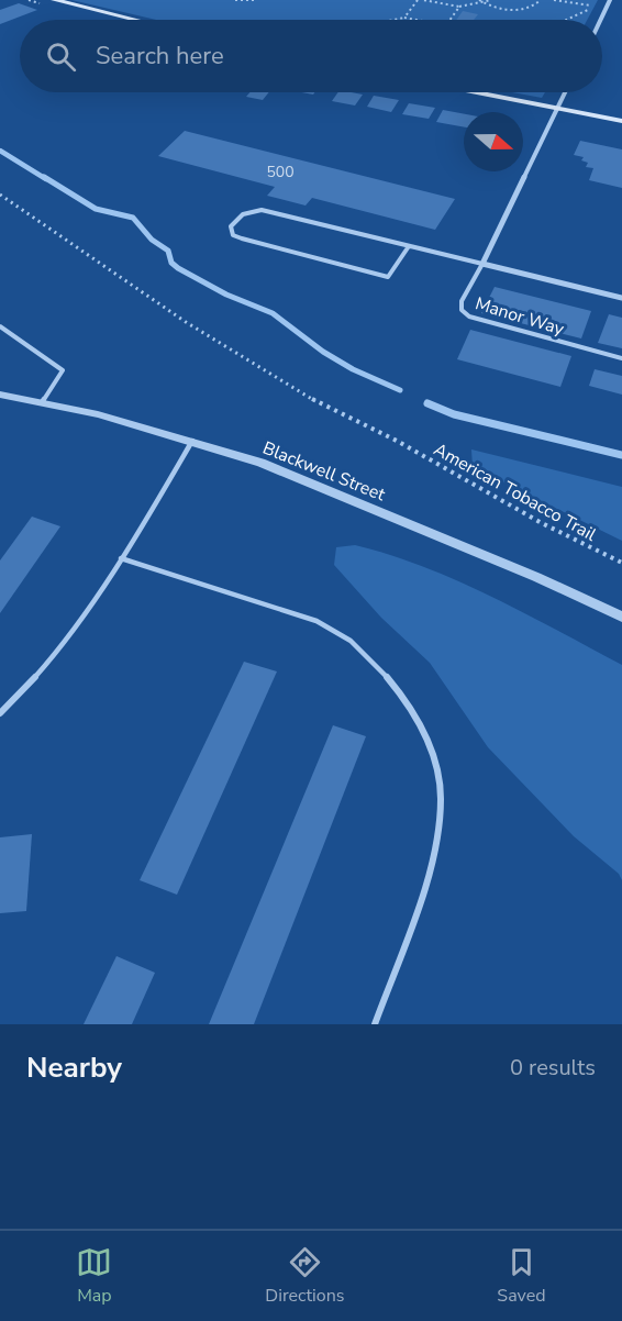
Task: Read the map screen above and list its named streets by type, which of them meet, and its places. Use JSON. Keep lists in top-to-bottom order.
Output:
{
  "streets": {
    "street": ["Blackwell Street"],
    "lane": ["Manor Way"],
    "path": ["American Tobacco Trail"]
  },
  "house_numbers": ["500"],
  "north": "right",
  "page": {
    "search": "Search here",
    "heading": ["Nearby", "0 results"],
    "nav": ["Map", "Directions", "Saved"]
  }
}
